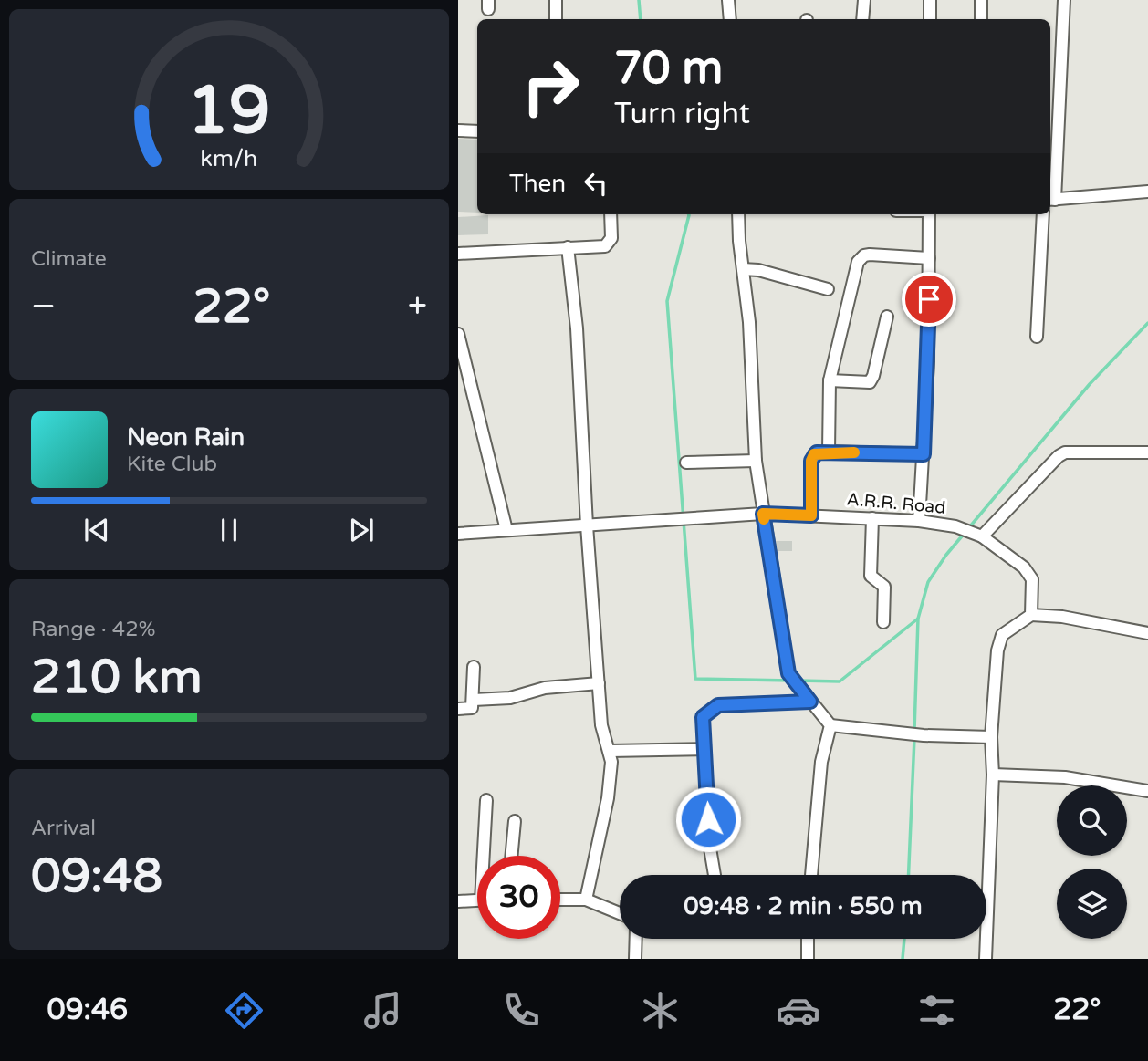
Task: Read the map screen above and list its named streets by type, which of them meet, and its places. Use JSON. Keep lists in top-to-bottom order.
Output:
{
  "streets": {
    "street": ["A.R.R. Road"]
  },
  "page": {
    "turn": ["70 m", "Turn right"],
    "then": "Then",
    "tile": [
      "Climate",
      ["Range · 42%", "210 km"],
      ["Arrival", "09:48"]
    ],
    "heat": ["−", "22°", "+"],
    "song": ["Neon Rain", "Kite Club"],
    "limit": "30",
    "trip": "09:48 · 2 min · 550 m",
    "tabs": ["09:46", "22°"],
    "gauge": ["19", "km/h"]
  }
}
